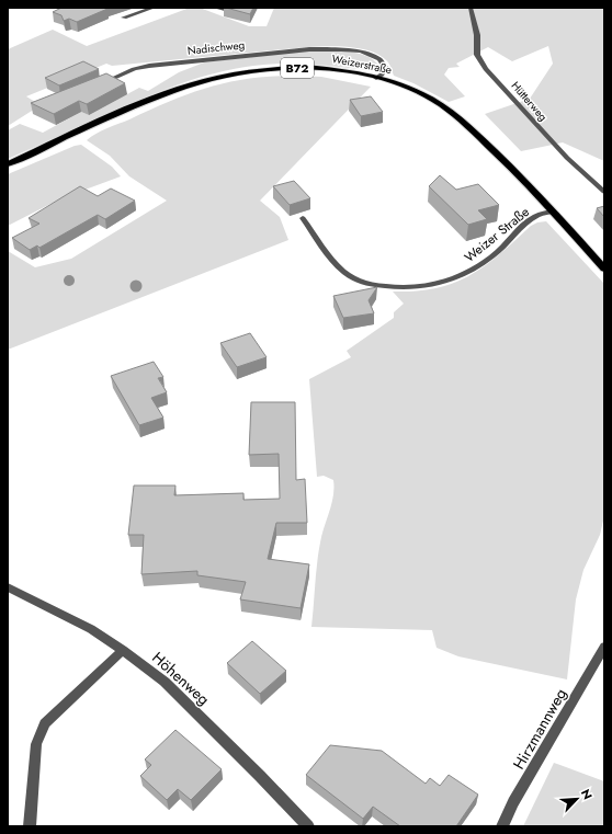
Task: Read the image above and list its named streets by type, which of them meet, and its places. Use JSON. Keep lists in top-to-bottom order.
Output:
{
  "streets": {
    "main road": ["Weizerstraße", "B72"],
    "street": [
      "Nadischweg",
      "Hütterweg",
      "Weizer Straße",
      "Höhenweg",
      "Hirzmannweg"
    ]
  },
  "crossings": [
    ["Nadischweg", "Weizerstraße"],
    ["Weizerstraße", "Weizer Straße"]
  ],
  "north": "top right"
}
